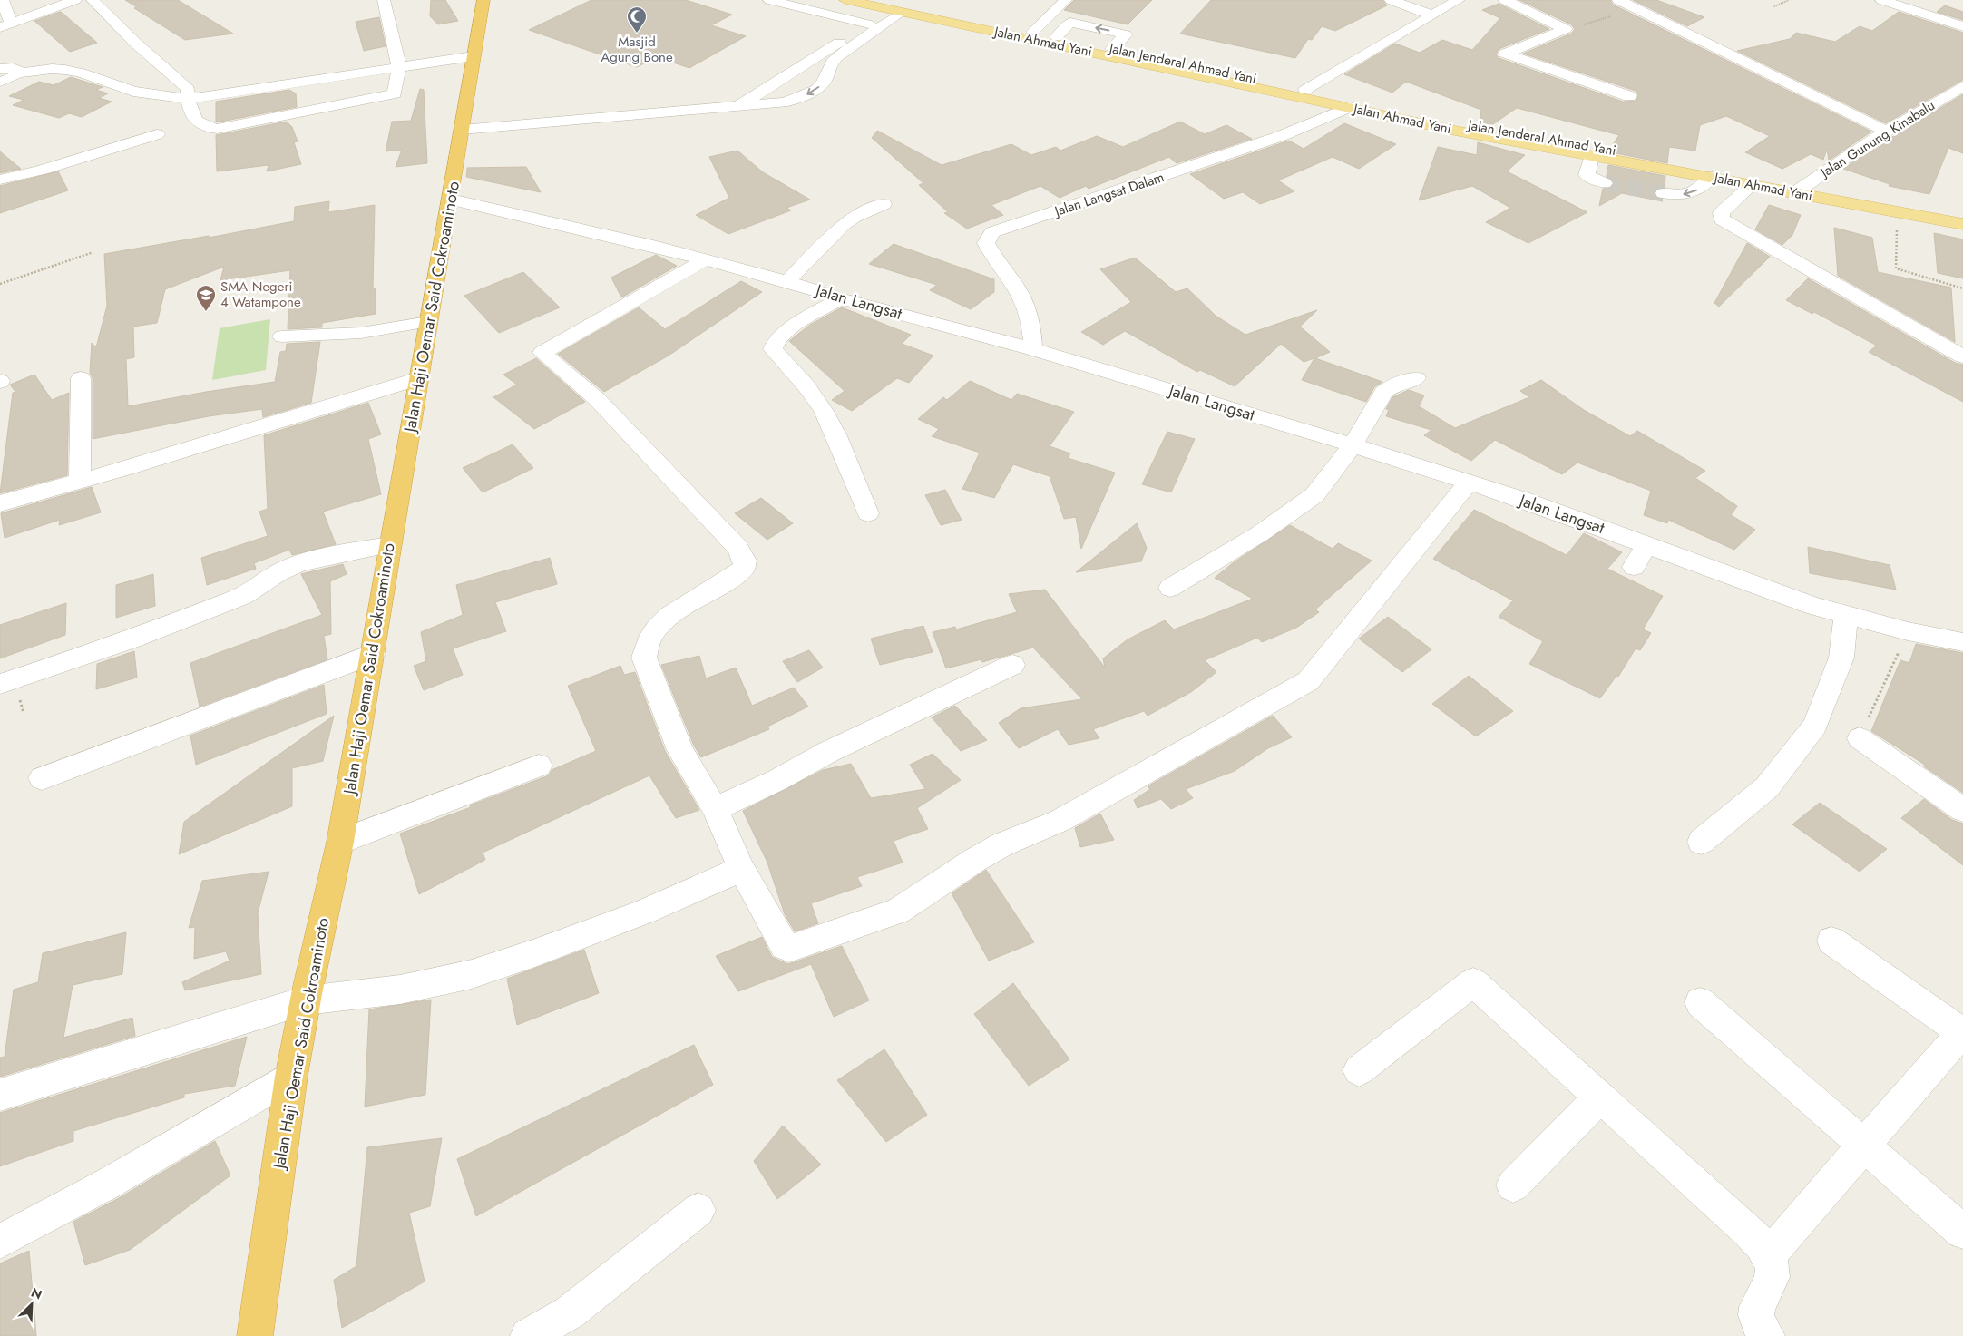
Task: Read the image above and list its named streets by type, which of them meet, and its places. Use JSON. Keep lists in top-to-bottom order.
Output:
{
  "streets": {
    "highway": ["Jalan Haji Oemar Said Cokroaminoto"],
    "main road": ["Jalan Ahmad Yani", "Jalan Jenderal Ahmad Yani"],
    "street": ["Jalan Gunung Kinabalu", "Jalan Langsat Dalam", "Jalan Langsat"]
  },
  "crossings": [
    ["Jalan Ahmad Yani", "Jalan Jenderal Ahmad Yani"],
    ["Jalan Ahmad Yani", "Jalan Gunung Kinabalu"],
    ["Jalan Ahmad Yani", "Jalan Langsat Dalam"],
    ["Jalan Jenderal Ahmad Yani", "Jalan Gunung Kinabalu"],
    ["Jalan Langsat Dalam", "Jalan Langsat"],
    ["Jalan Langsat", "Jalan Haji Oemar Said Cokroaminoto"]
  ],
  "places": {
    "mosque": ["Masjid Agung Bone"],
    "school or university": ["SMA Negeri 4 Watampone"]
  },
  "north": "top right"
}
